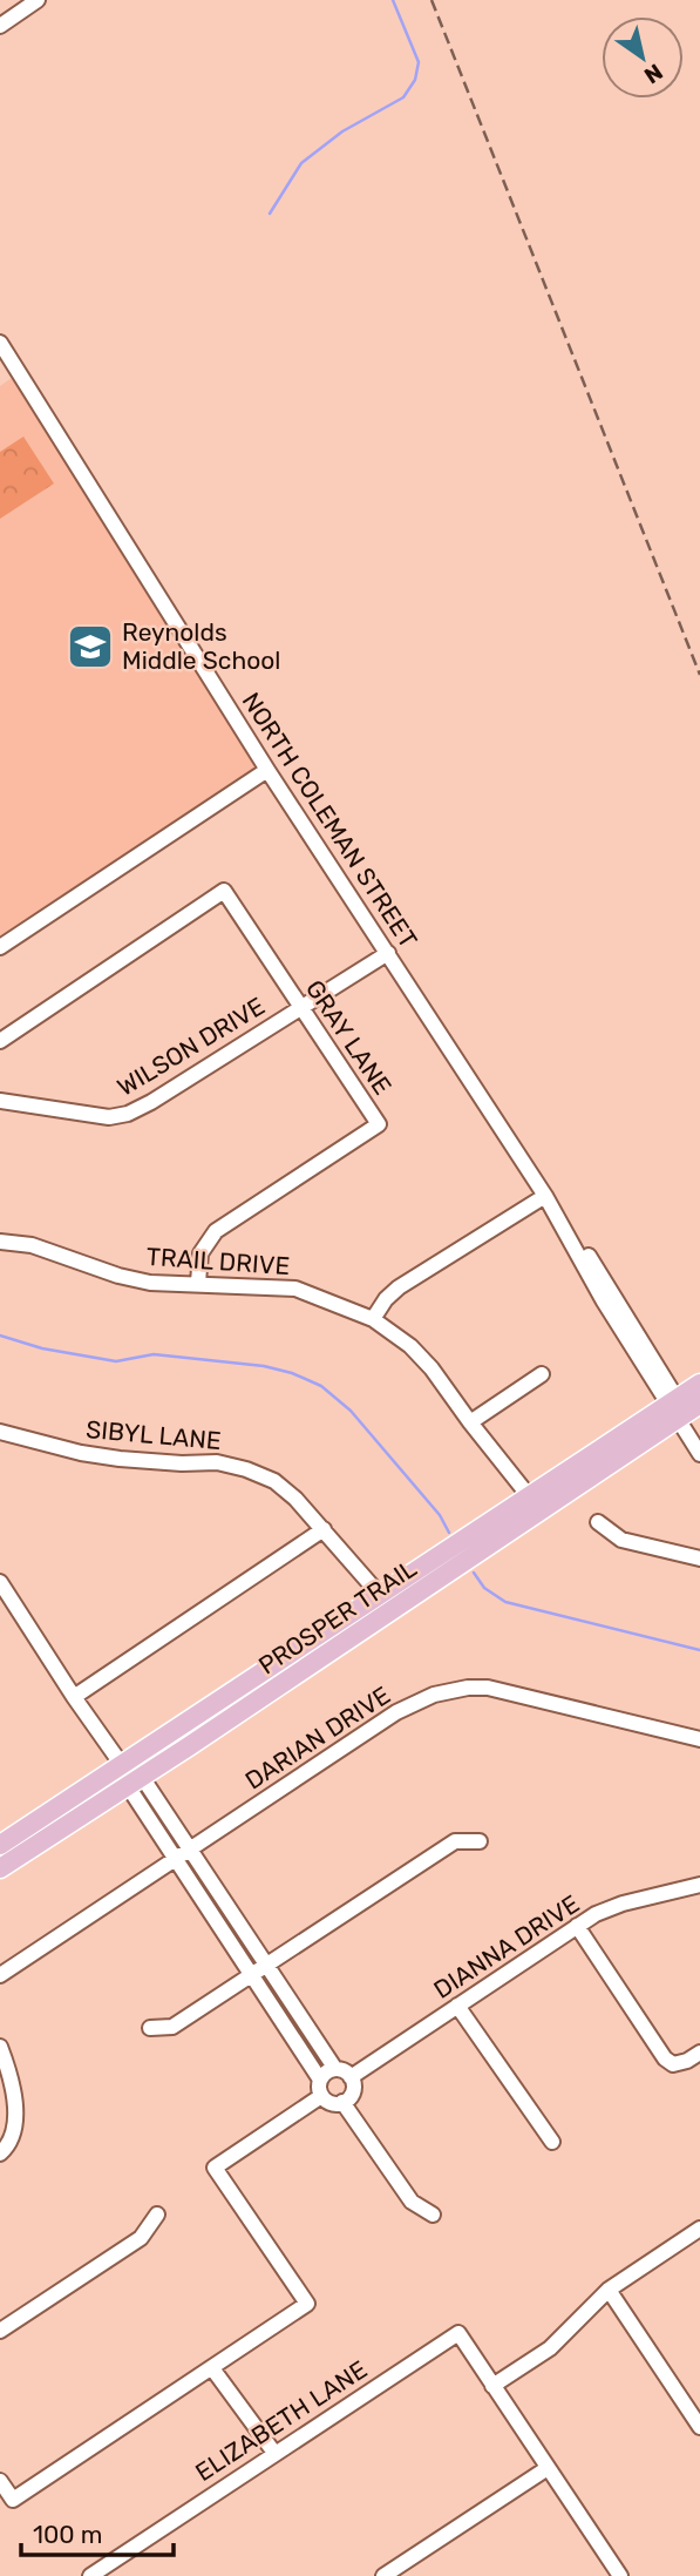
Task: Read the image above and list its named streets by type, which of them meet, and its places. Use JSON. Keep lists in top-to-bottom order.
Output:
{
  "streets": {
    "main road": ["PROSPER TRAIL"],
    "street": [
      "NORTH COLEMAN STREET",
      "GRAY LANE",
      "WILSON DRIVE",
      "TRAIL DRIVE",
      "SIBYL LANE",
      "DARIAN DRIVE",
      "DIANNA DRIVE",
      "ELIZABETH LANE"
    ]
  },
  "crossings": [
    ["NORTH COLEMAN STREET", "WILSON DRIVE"],
    ["NORTH COLEMAN STREET", "PROSPER TRAIL"],
    ["GRAY LANE", "WILSON DRIVE"],
    ["GRAY LANE", "TRAIL DRIVE"],
    ["TRAIL DRIVE", "PROSPER TRAIL"],
    ["SIBYL LANE", "PROSPER TRAIL"]
  ],
  "places": {
    "school or university": ["Reynolds Middle School"]
  },
  "scale_bar": "100 m",
  "north": "bottom right"
}
